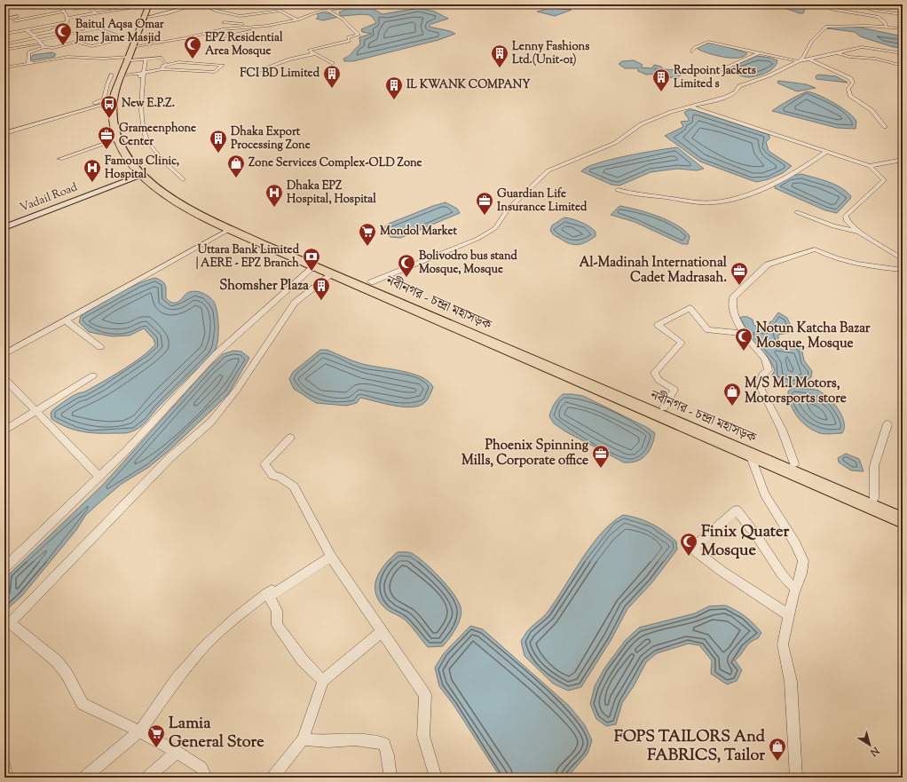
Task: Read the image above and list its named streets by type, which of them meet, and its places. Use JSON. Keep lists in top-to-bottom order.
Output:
{
  "streets": {
    "highway": ["নবীনগর - চন্দ্রা মহাসড়ক"],
    "street": ["Vadail Road"]
  },
  "crossings": [
    ["Vadail Road", "নবীনগর - চন্দ্রা মহাসড়ক"]
  ],
  "places": {
    "mosque": [
      "Baitul Aqsa Omar Jame Jame Masjid",
      "EPZ Residential Area Mosque",
      "Bolivodro bus stand Mosque, Mosque",
      "Notun Katcha Bazar Mosque, Mosque",
      "Finix Quater Mosque"
    ],
    "building": [
      "Lenny Fashions Ltd.(Unit-01)",
      "FCI BD Limited",
      "Redpoint Jackets Limited s",
      "IL KWANK COMPANY",
      "Dhaka Export Processing Zone",
      "Shomsher Plaza"
    ],
    "bus stop": ["New E.P.Z."],
    "office": [
      "Grameenphone Center",
      "Guardian Life Insurance Limited",
      "Al-Madinah International Cadet Madrasah.",
      "Phoenix Spinning Mills, Corporate office"
    ],
    "shop": ["Zone Services Complex-OLD Zone", "M/S M.I Motors, Motorsports store", "FOPS TAILORS And FABRICS, Tailor"],
    "hospital": ["Famous Clinic, Hospital", "Dhaka EPZ Hospital, Hospital"],
    "supermarket": ["Mondol Market", "Lamia General Store"],
    "bank": ["Uttara Bank Limited | AERE - EPZ Branch"]
  },
  "north": "bottom right"
}
